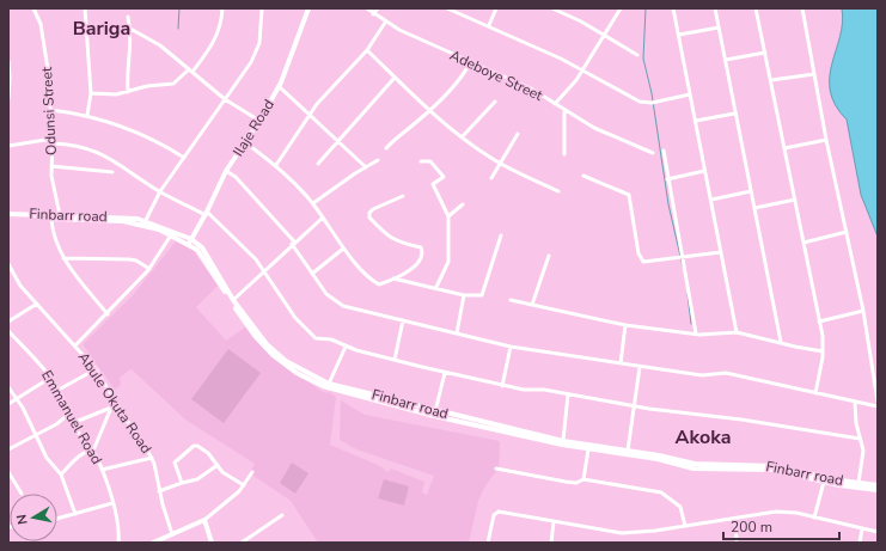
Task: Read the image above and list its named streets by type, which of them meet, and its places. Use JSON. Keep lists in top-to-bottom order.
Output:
{
  "streets": {
    "main road": ["Ilaje Road", "Finbarr road"],
    "street": [
      "Adeboye Street",
      "Odunsi Street",
      "Abule Okuta Road",
      "Emmanuel Road"
    ]
  },
  "crossings": [
    ["Odunsi Street", "Finbarr road"],
    ["Ilaje Road", "Finbarr road"]
  ],
  "districts": ["Bariga", "Akoka"],
  "scale_bar": "200 m",
  "north": "left"
}
